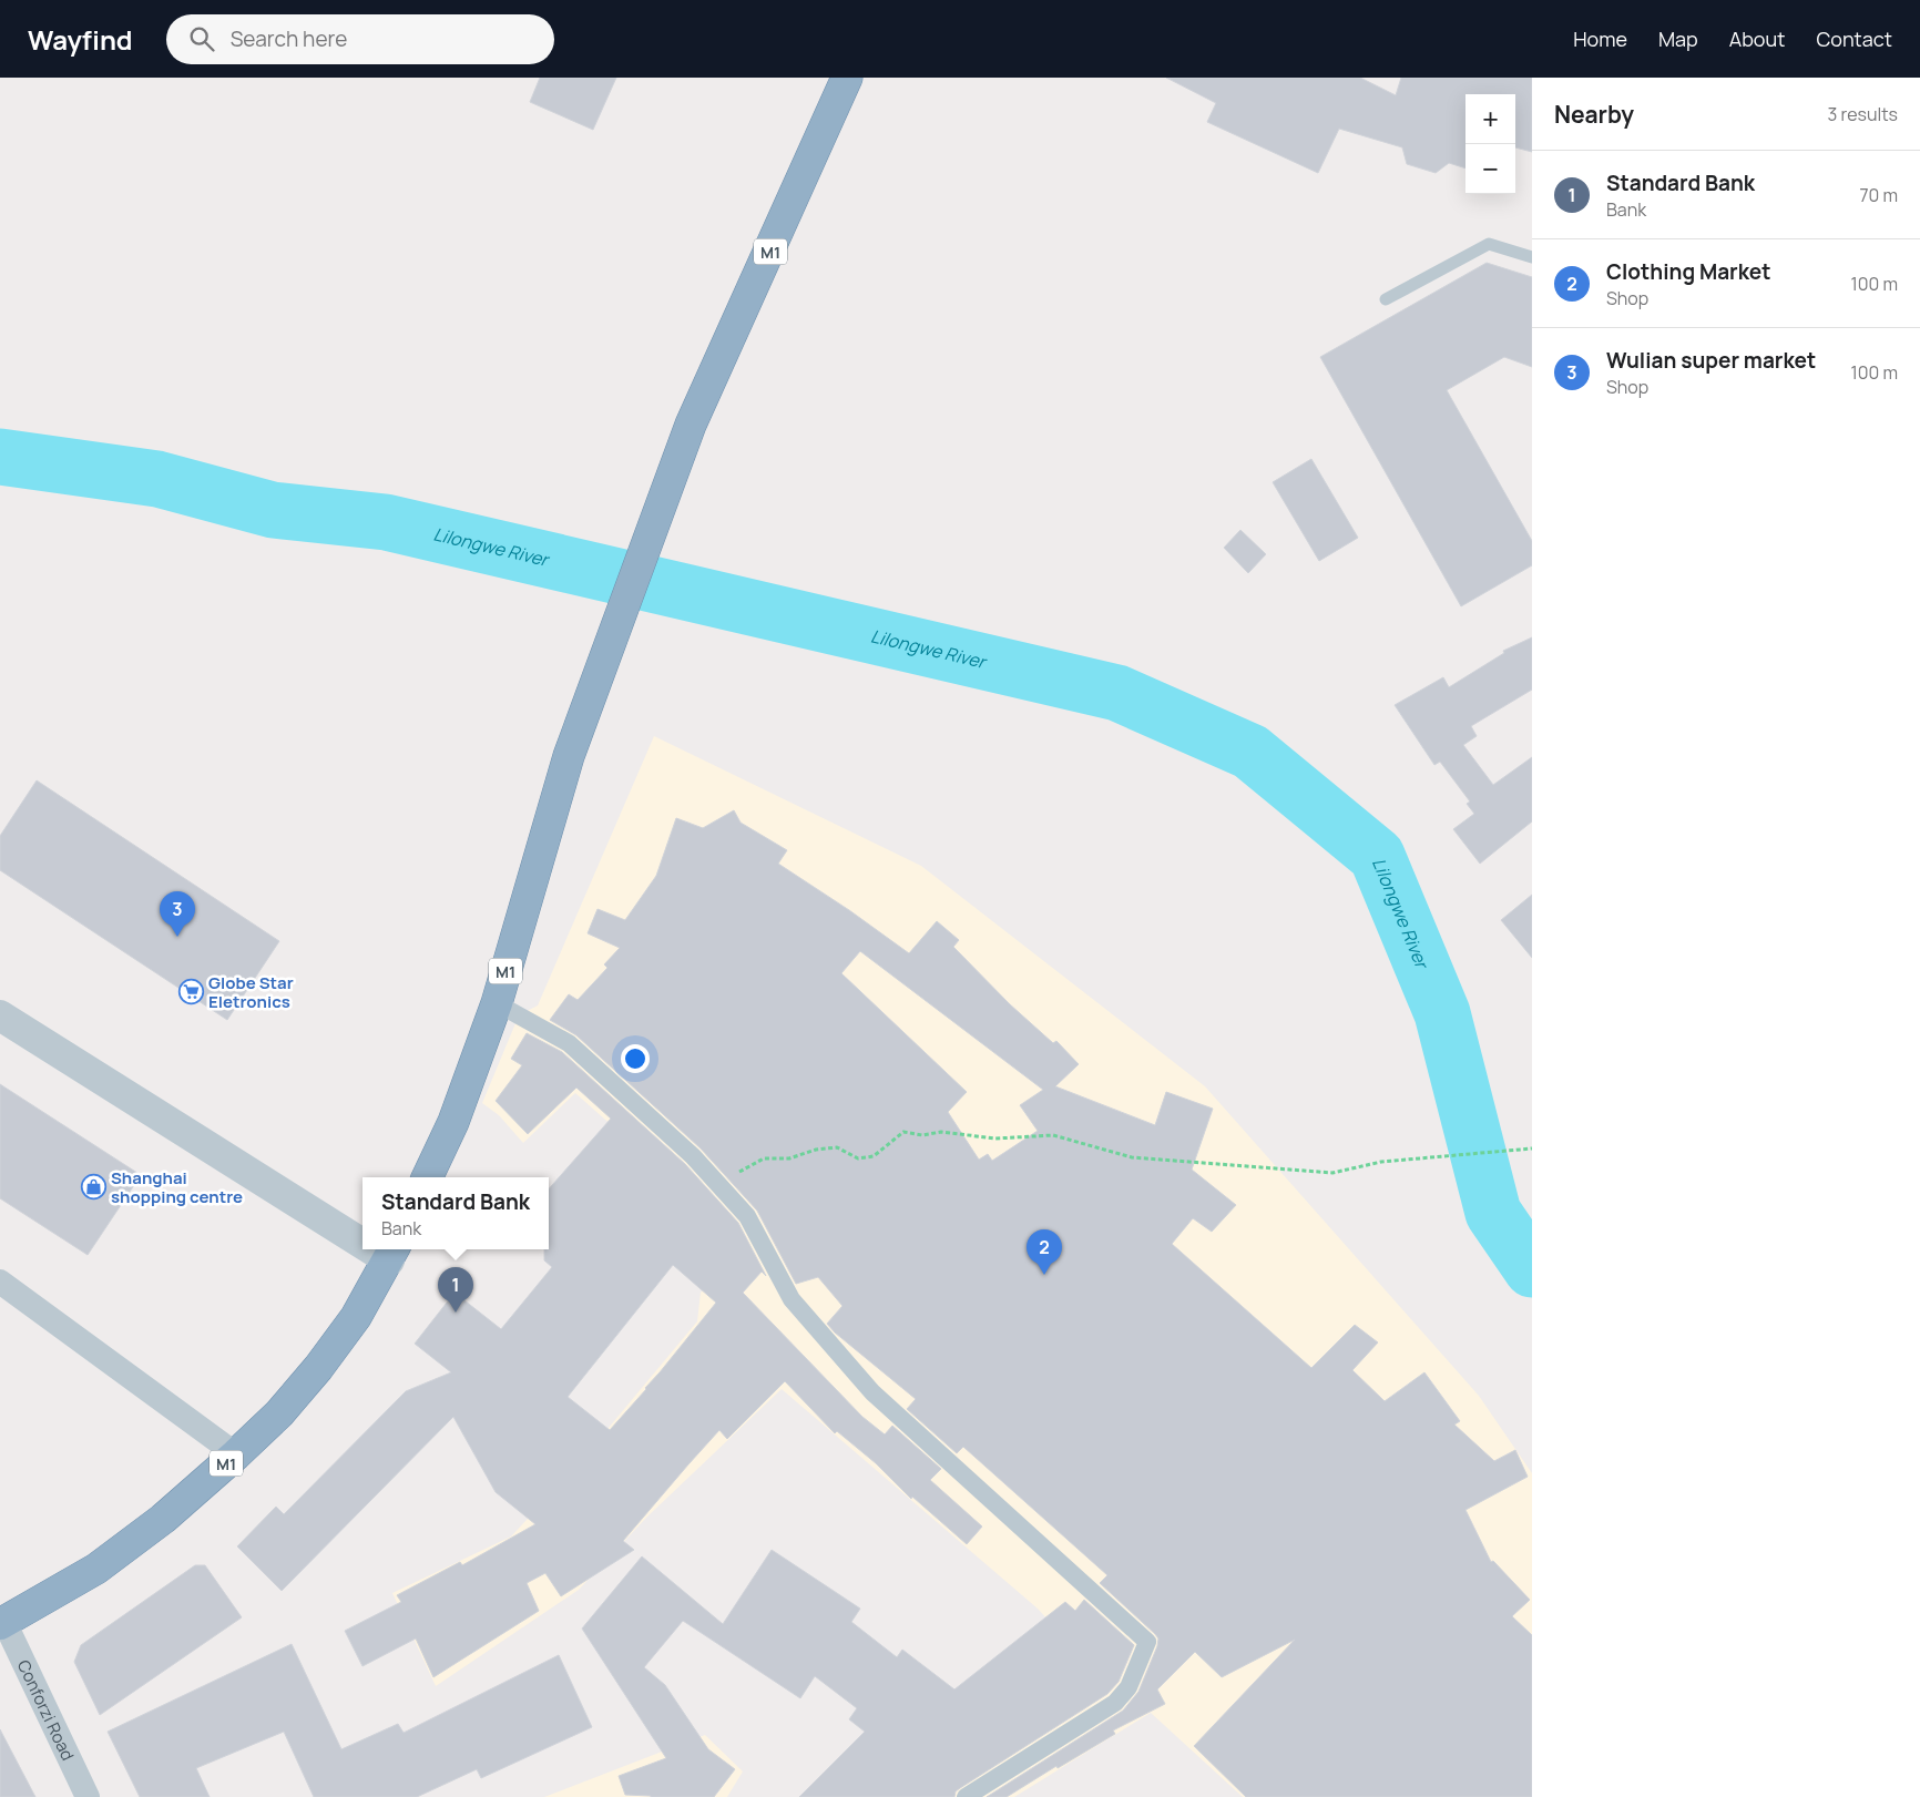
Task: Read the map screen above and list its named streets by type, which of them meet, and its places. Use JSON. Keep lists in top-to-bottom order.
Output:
{
  "streets": {
    "highway": ["M1"],
    "street": ["Conforzi Road"]
  },
  "crossings": [
    ["M1", "Conforzi Road"]
  ],
  "water": ["Lilongwe River"],
  "places": {
    "supermarket": ["Globe Star Eletronics"],
    "shop": ["Shanghai shopping centre"]
  },
  "page": {
    "header": "Wayfind",
    "search": "Search here",
    "nav": [
      "Home",
      "Map",
      "About",
      "Contact"
    ],
    "heading": ["Nearby", "3 results"],
    "map_buttons": ["+", "−"],
    "list": [
      {
        "mark": "1",
        "name": "Standard Bank",
        "note": "Bank",
        "value": "70 m"
      },
      {
        "mark": "2",
        "name": "Clothing Market",
        "note": "Shop",
        "value": "100 m"
      },
      {
        "mark": "3",
        "name": "Wulian super market",
        "note": "Shop",
        "value": "100 m"
      }
    ],
    "pins": ["3", "2", "1"],
    "popup": ["Standard Bank", "Bank"]
  }
}
